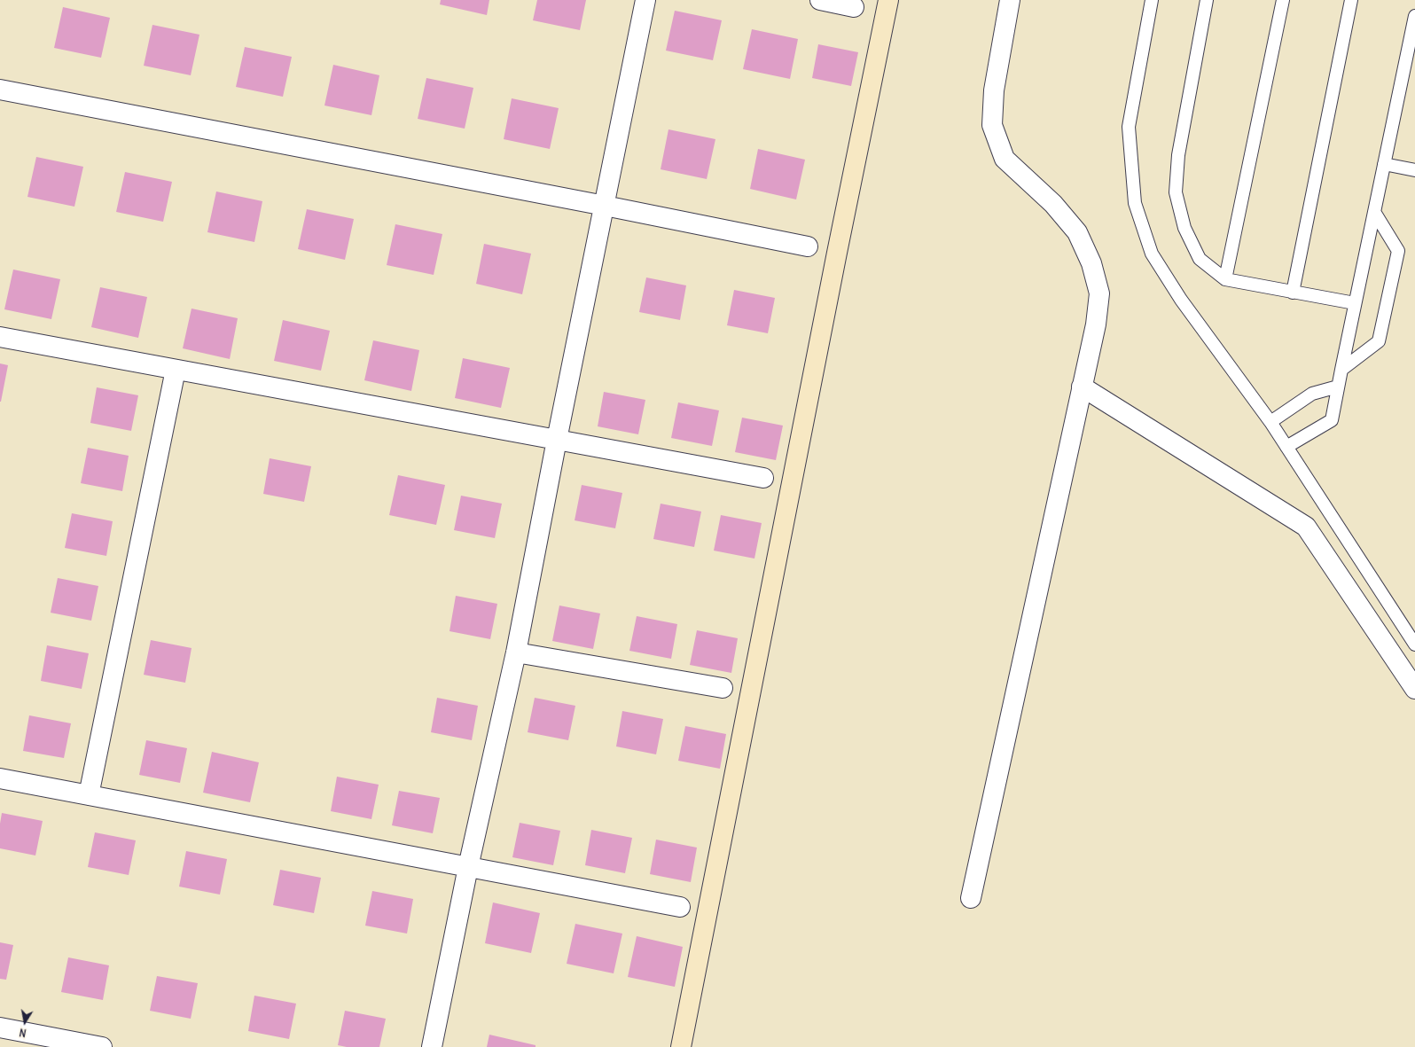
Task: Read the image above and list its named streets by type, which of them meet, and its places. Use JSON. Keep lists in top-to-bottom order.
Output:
{
  "north": "bottom"
}
